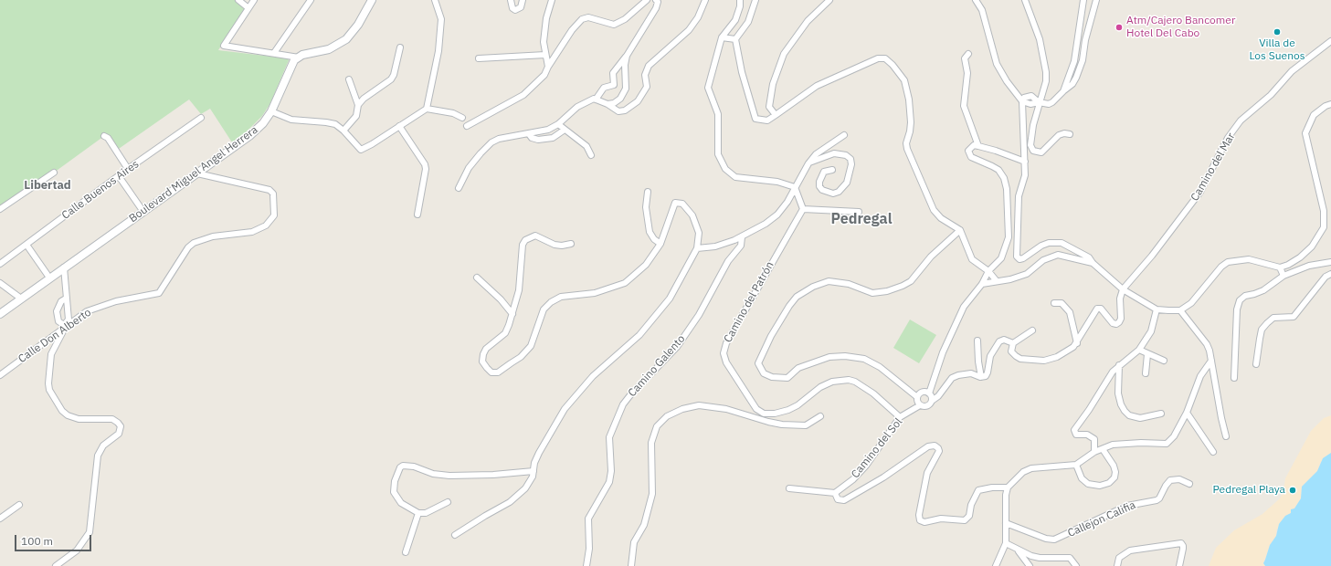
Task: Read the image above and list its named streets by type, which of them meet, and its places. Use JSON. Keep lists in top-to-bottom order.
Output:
{
  "streets": {
    "street": [
      "Camino del Mar",
      "Boulevard Miguel Angel Herrera",
      "Calle Buenos Aires",
      "Camino del Patrón",
      "Calle Don Alberto",
      "Camino Galento",
      "Camino del Sol",
      "Callejon Califia"
    ]
  },
  "crossings": [
    ["Boulevard Miguel Angel Herrera", "Calle Don Alberto"]
  ],
  "districts": ["Libertad", "Pedregal"],
  "places": ["Atm/Cajero Bancomer Hotel Del Cabo", "Villa de Los Suenos", "Pedregal Playa"],
  "scale_bar": "100 m"
}
